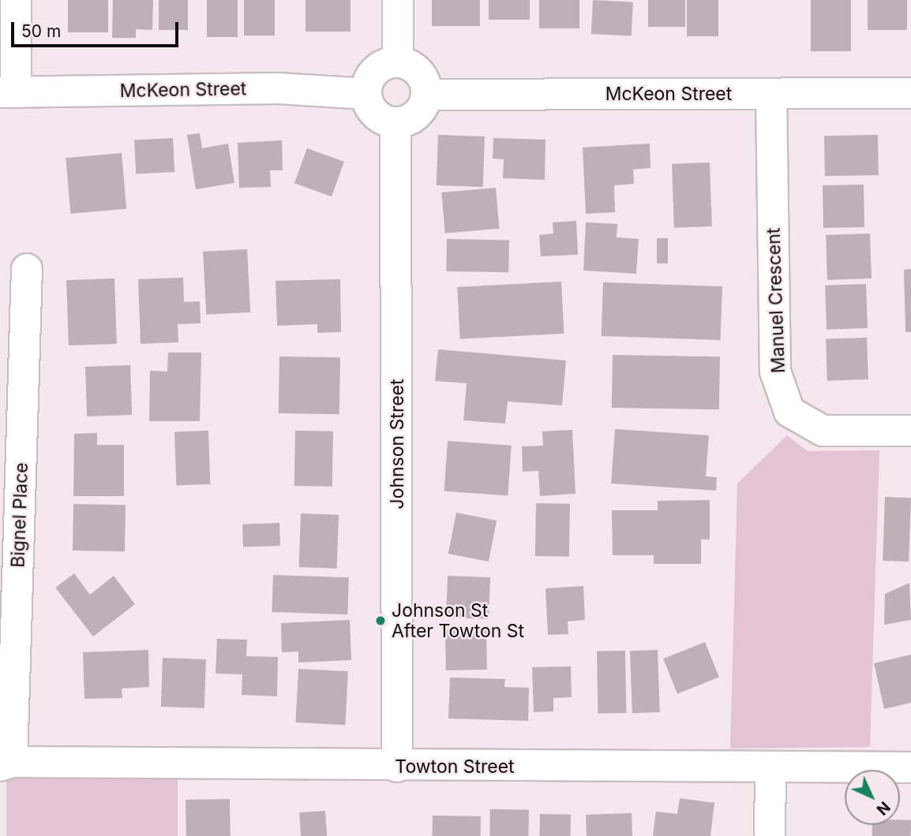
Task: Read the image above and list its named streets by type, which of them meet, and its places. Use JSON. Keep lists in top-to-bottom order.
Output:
{
  "streets": {
    "street": [
      "McKeon Street",
      "Manuel Crescent",
      "Johnson Street",
      "Bignel Place",
      "Towton Street"
    ]
  },
  "crossings": [
    ["McKeon Street", "Manuel Crescent"],
    ["McKeon Street", "Johnson Street"],
    ["Johnson Street", "Towton Street"],
    ["Bignel Place", "Towton Street"]
  ],
  "places": ["Johnson St After Towton St"],
  "scale_bar": "50 m",
  "north": "bottom right"
}
